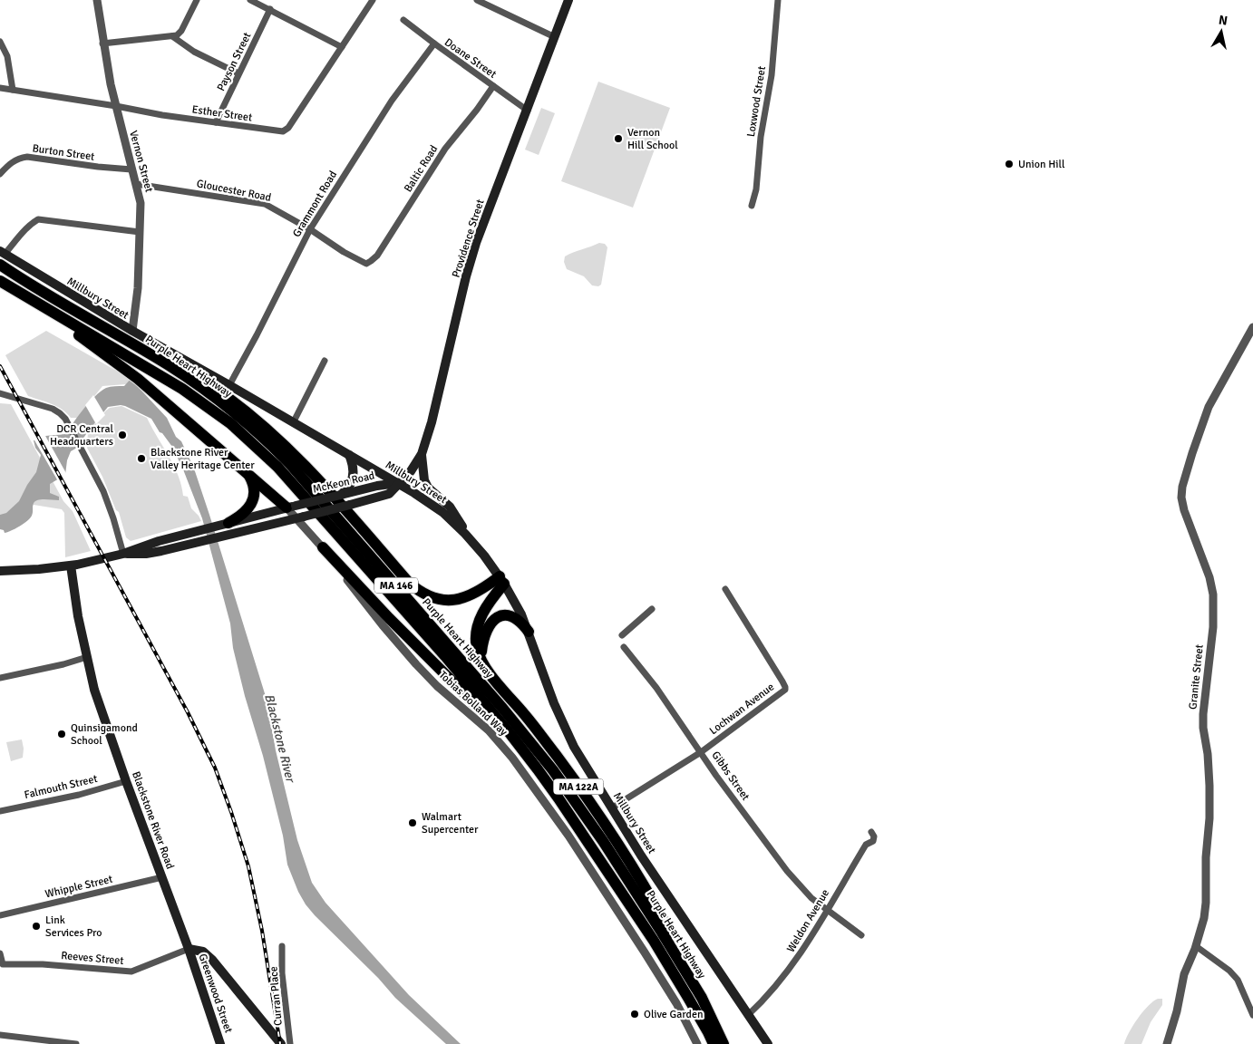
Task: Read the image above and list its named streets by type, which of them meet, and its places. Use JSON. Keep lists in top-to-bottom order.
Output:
{
  "streets": {
    "highway": ["Purple Heart Highway", "MA 146", "MA 122A"],
    "main road": [
      "Providence Street",
      "Millbury Street",
      "McKeon Road",
      "Blackstone River Road",
      "Greenwood Street"
    ],
    "street": [
      "Doane Street",
      "Payson Street",
      "Loxwood Street",
      "Esther Street",
      "Burton Street",
      "Vernon Street",
      "Baltic Road",
      "Gloucester Road",
      "Grammont Road",
      "Granite Street",
      "Tobias Bolland Way",
      "Lochwan Avenue",
      "Gibbs Street",
      "Falmouth Street",
      "Whipple Street",
      "Weldon Avenue",
      "Reeves Street",
      "Curran Place"
    ]
  },
  "crossings": [
    ["Doane Street", "Baltic Road"],
    ["Doane Street", "Grammont Road"],
    ["Doane Street", "Providence Street"],
    ["Payson Street", "Esther Street"],
    ["Esther Street", "Vernon Street"],
    ["Burton Street", "Vernon Street"],
    ["Vernon Street", "Gloucester Road"],
    ["Vernon Street", "Millbury Street"],
    ["Baltic Road", "Gloucester Road"],
    ["Gloucester Road", "Grammont Road"],
    ["Grammont Road", "Millbury Street"],
    ["Providence Street", "Millbury Street"],
    ["Providence Street", "McKeon Road"],
    ["Millbury Street", "Purple Heart Highway"],
    ["Millbury Street", "McKeon Road"],
    ["Millbury Street", "Lochwan Avenue"],
    ["Millbury Street", "MA 122A"],
    ["Millbury Street", "Weldon Avenue"],
    ["Purple Heart Highway", "MA 122A"],
    ["McKeon Road", "Tobias Bolland Way"],
    ["McKeon Road", "Blackstone River Road"],
    ["Tobias Bolland Way", "MA 122A"],
    ["Lochwan Avenue", "Gibbs Street"],
    ["Gibbs Street", "Weldon Avenue"],
    ["Falmouth Street", "Blackstone River Road"],
    ["Blackstone River Road", "Whipple Street"],
    ["Blackstone River Road", "Reeves Street"],
    ["Blackstone River Road", "Greenwood Street"],
    ["Reeves Street", "Greenwood Street"]
  ],
  "water": ["Blackstone River"],
  "places": [
    "Vernon Hill School",
    "Union Hill",
    "DCR Central Headquarters",
    "Blackstone River Valley Heritage Center",
    "Quinsigamond School",
    "Walmart Supercenter",
    "Link Services Pro",
    "Olive Garden"
  ],
  "north": "top"
}
